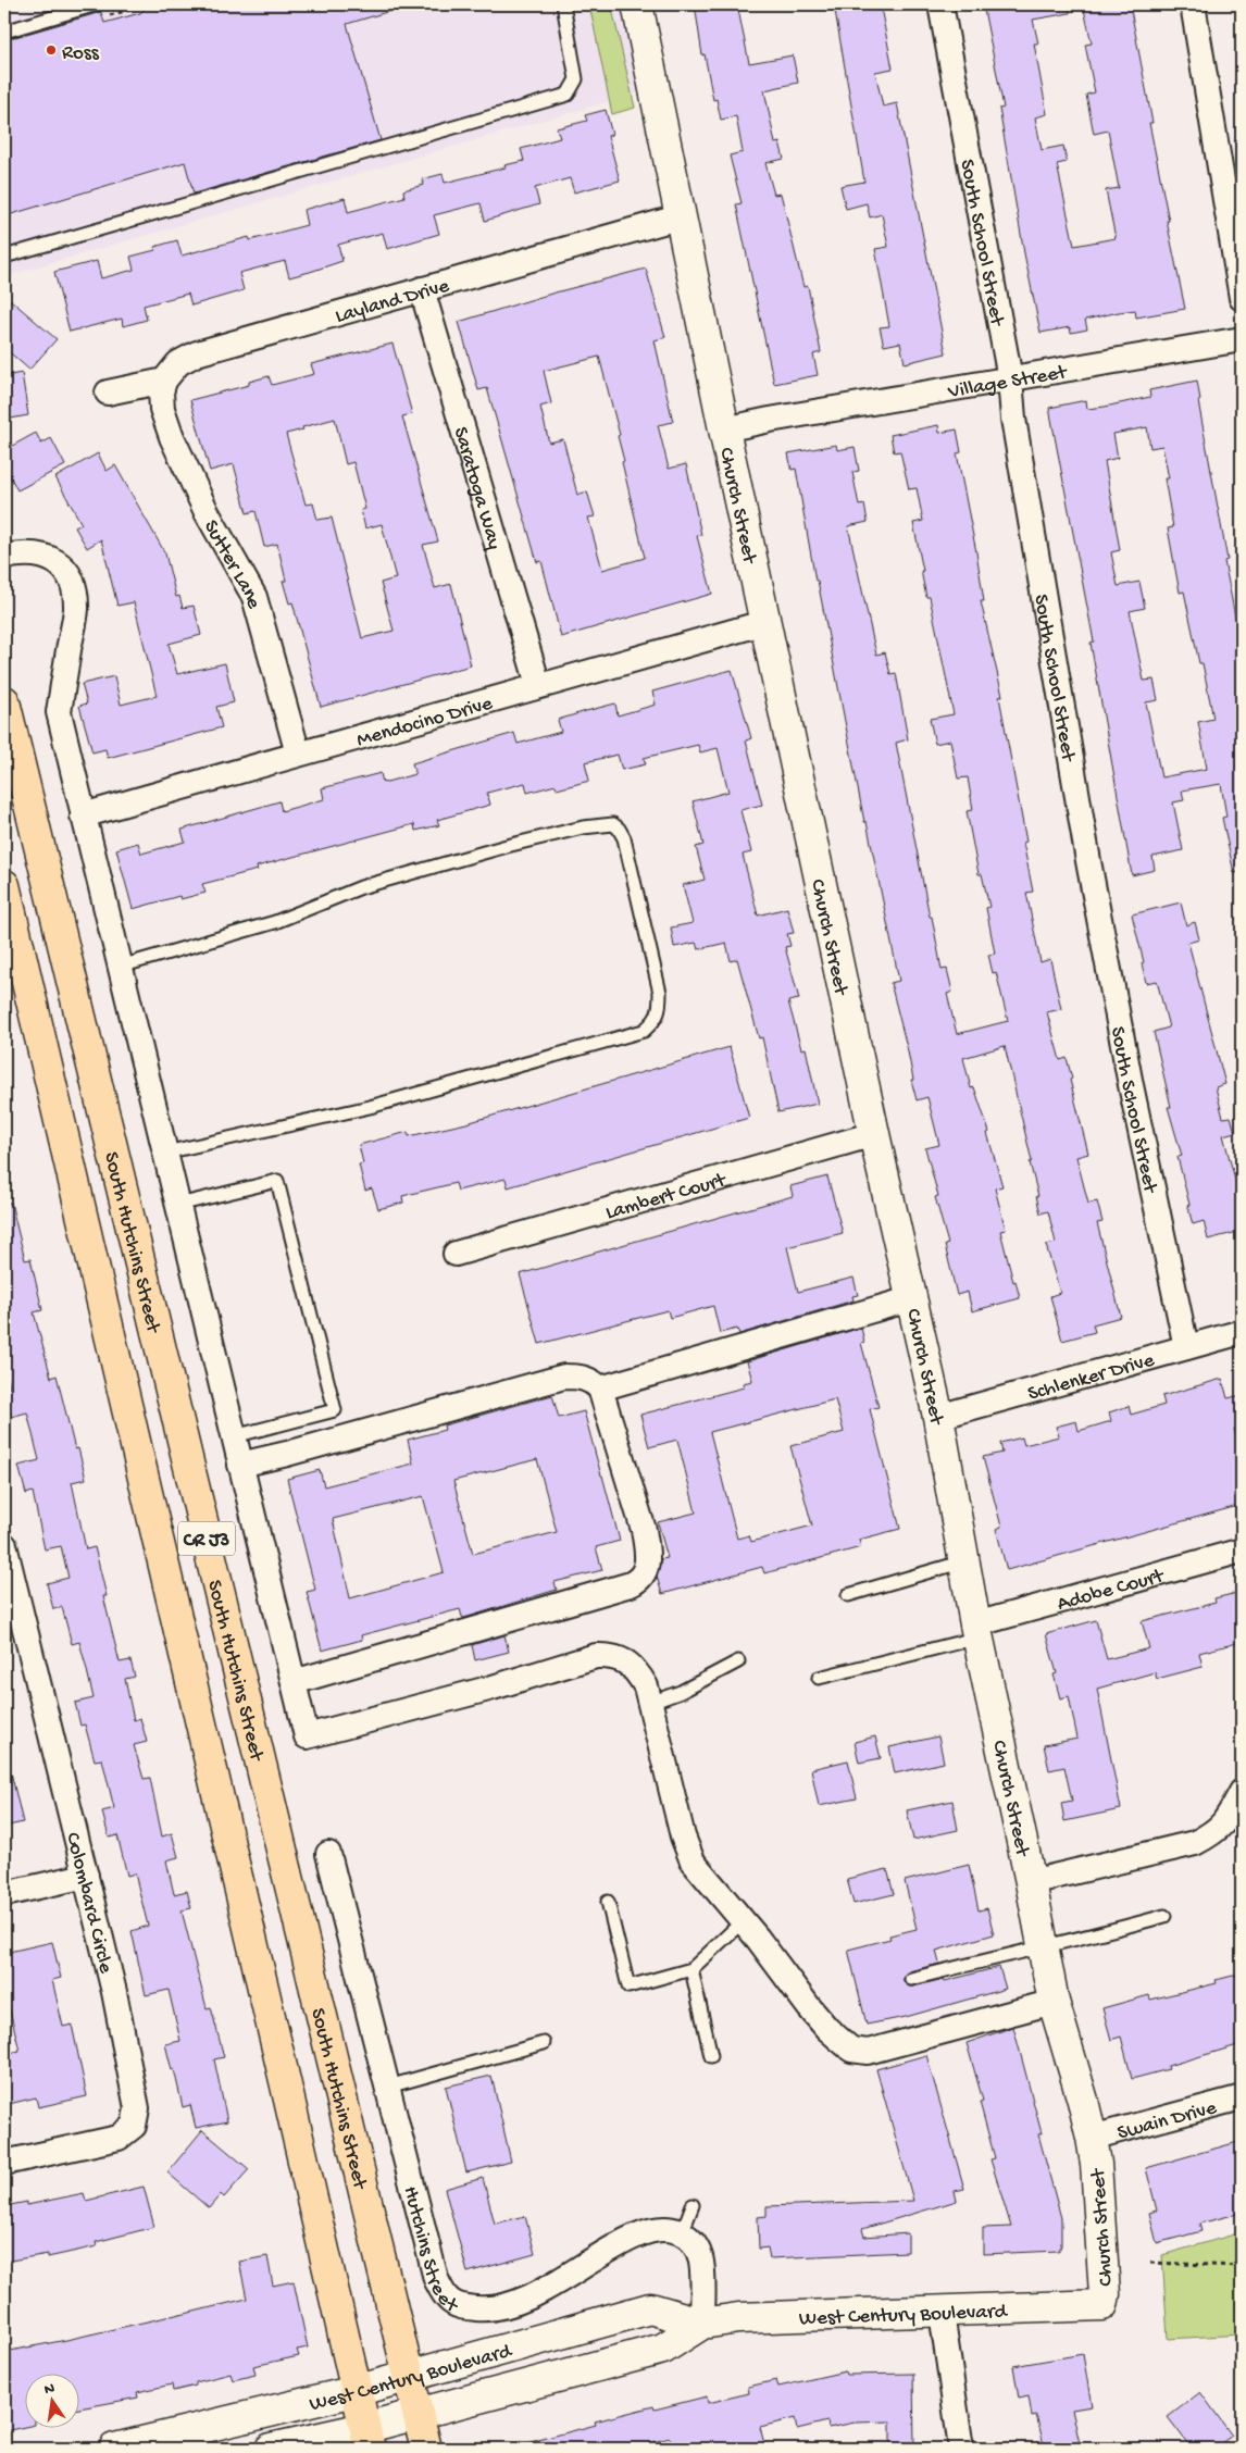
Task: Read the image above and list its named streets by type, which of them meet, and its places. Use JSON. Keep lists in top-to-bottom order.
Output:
{
  "streets": {
    "main road": ["South Hutchins Street", "CR J3"],
    "street": [
      "South School Street",
      "Layland Drive",
      "Village Street",
      "Saratoga Way",
      "Church Street",
      "Sutter Lane",
      "Mendocino Drive",
      "Lambert Court",
      "Schlenker Drive",
      "Adobe Court",
      "Colombard Circle",
      "Swain Drive",
      "Hutchins Street",
      "West Century Boulevard"
    ]
  },
  "crossings": [
    ["South School Street", "Village Street"],
    ["South School Street", "Schlenker Drive"],
    ["Layland Drive", "Saratoga Way"],
    ["Layland Drive", "Church Street"],
    ["Layland Drive", "Sutter Lane"],
    ["Village Street", "Church Street"],
    ["Saratoga Way", "Mendocino Drive"],
    ["Church Street", "Mendocino Drive"],
    ["Church Street", "Lambert Court"],
    ["Church Street", "Schlenker Drive"],
    ["Church Street", "Adobe Court"],
    ["Church Street", "Swain Drive"],
    ["Church Street", "West Century Boulevard"],
    ["Sutter Lane", "Mendocino Drive"],
    ["South Hutchins Street", "West Century Boulevard"],
    ["CR J3", "West Century Boulevard"]
  ],
  "places": ["Ross"],
  "north": "top"
}
